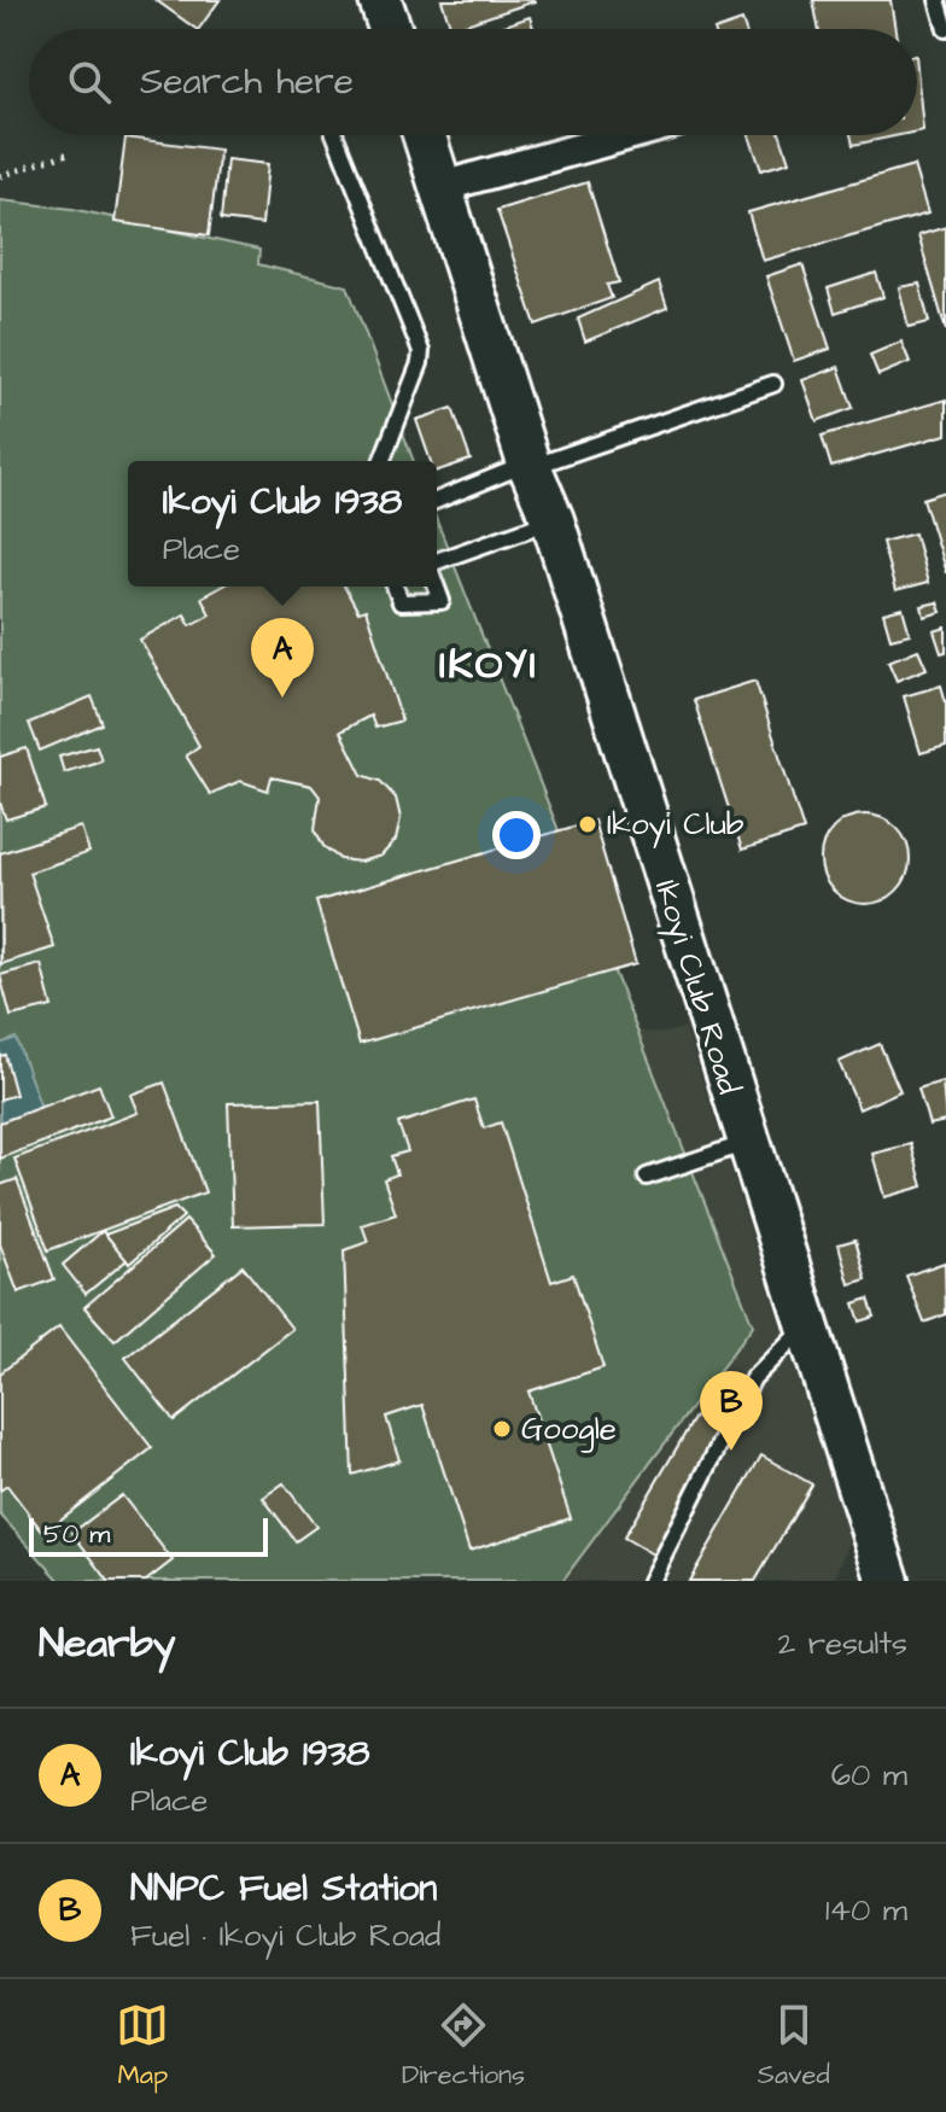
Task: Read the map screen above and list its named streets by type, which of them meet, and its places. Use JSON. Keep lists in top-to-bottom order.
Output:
{
  "streets": {
    "main road": ["Ikoyi Club Road"]
  },
  "districts": ["IKOYI"],
  "places": ["Ikoyi Club", "Google"],
  "scale_bar": "50 m",
  "page": {
    "search": "Search here",
    "popup": ["Ikoyi Club 1938", "Place"],
    "pins": ["A", "B"],
    "scale": "50 m",
    "heading": ["Nearby", "2 results"],
    "list": [
      {
        "mark": "A",
        "name": "Ikoyi Club 1938",
        "note": "Place",
        "value": "60 m"
      },
      {
        "mark": "B",
        "name": "NNPC Fuel Station",
        "note": "Fuel · Ikoyi Club Road",
        "value": "140 m"
      }
    ],
    "nav": ["Map", "Directions", "Saved"]
  }
}
